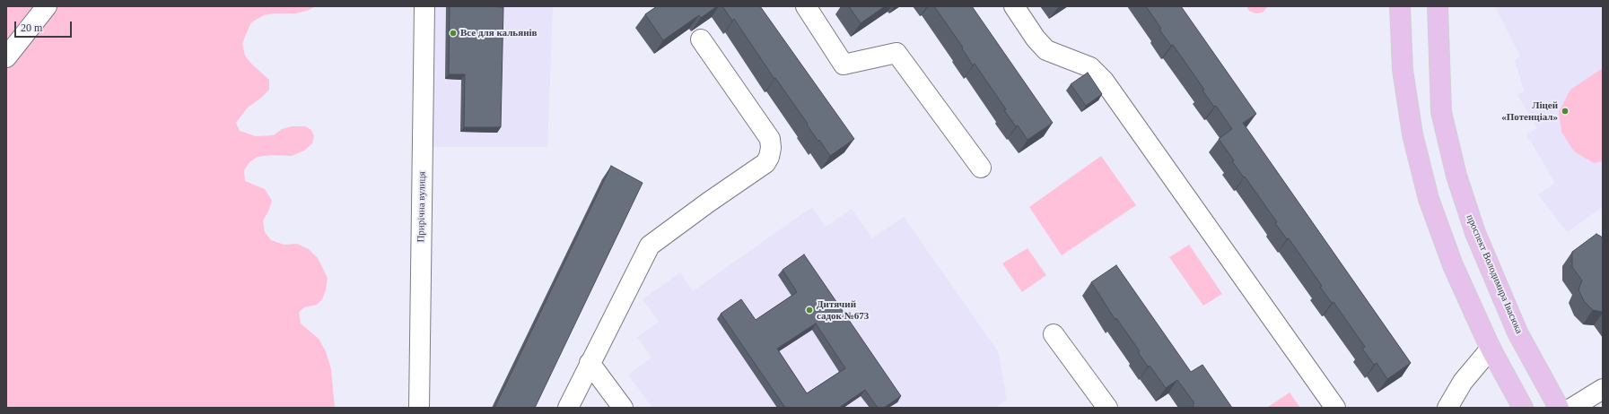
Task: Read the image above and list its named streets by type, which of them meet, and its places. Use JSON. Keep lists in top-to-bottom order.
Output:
{
  "streets": {
    "main road": ["проспект Володимира Івасюка"],
    "street": ["Прирічна вулиця"]
  },
  "places": ["Все для кальянів", "Ліцей «Потенціал»", "Дитячий садок №673"],
  "scale_bar": "20 m"
}
